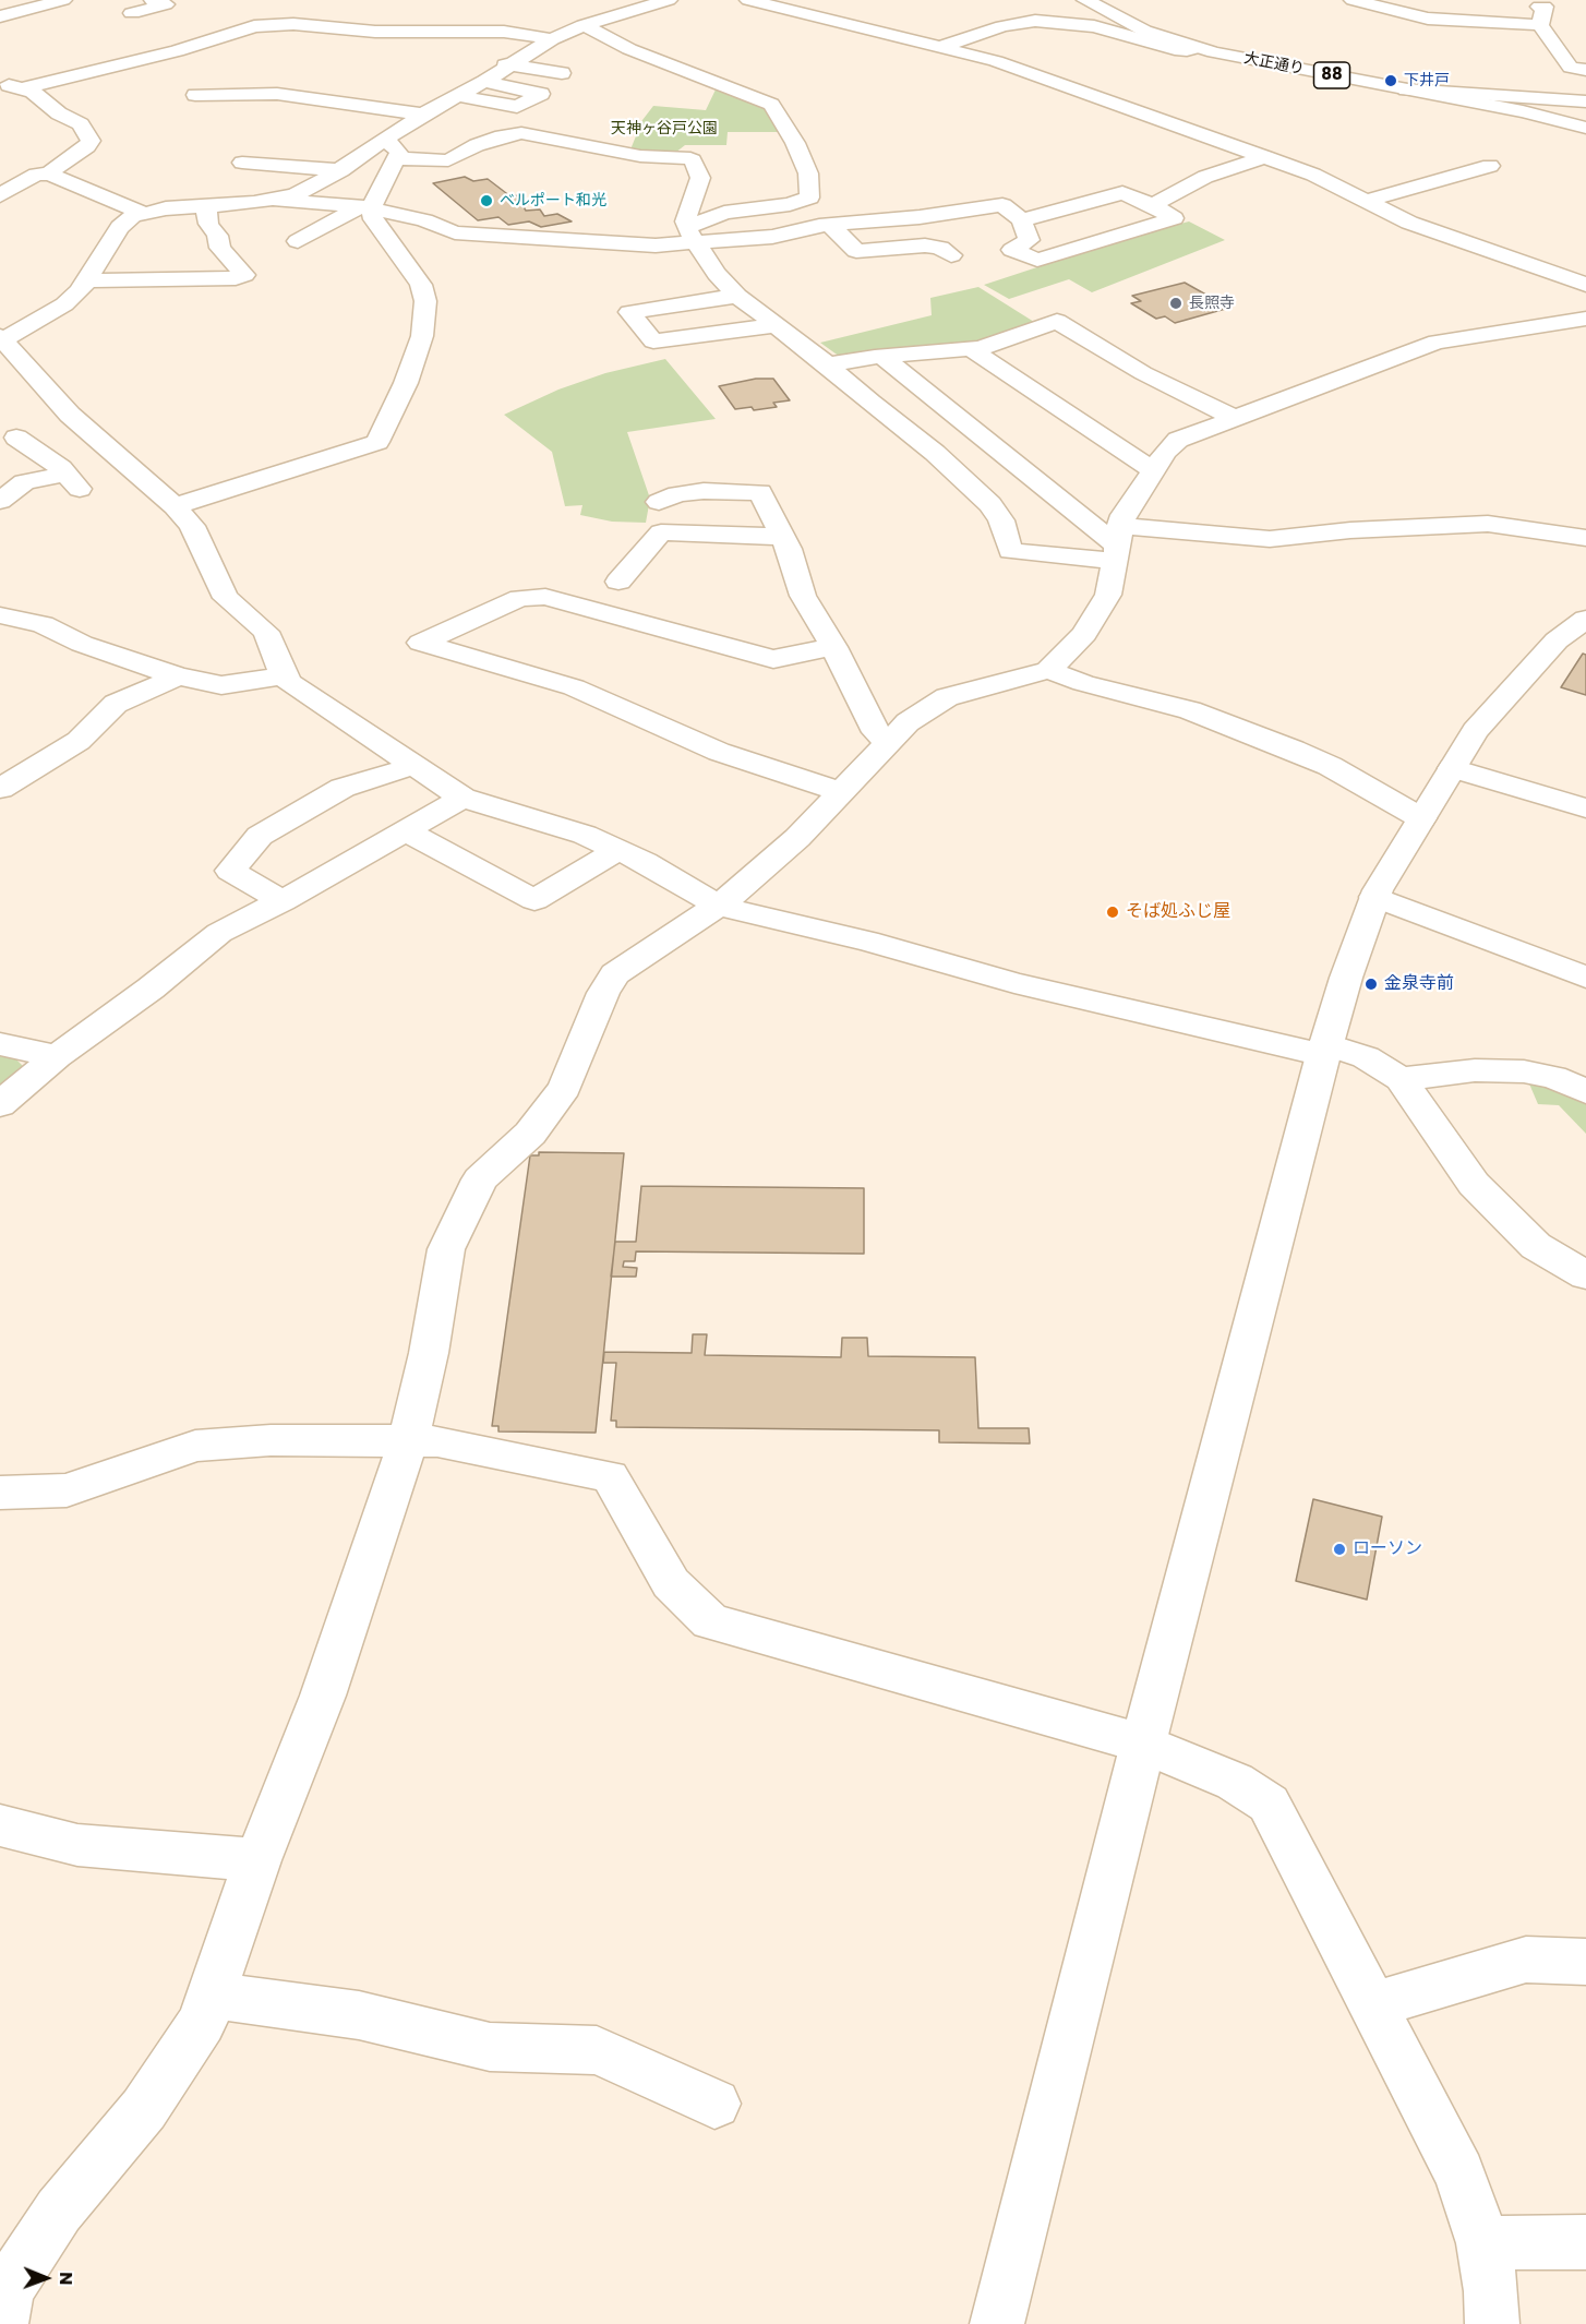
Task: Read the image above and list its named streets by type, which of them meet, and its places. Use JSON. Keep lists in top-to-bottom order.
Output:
{
  "streets": {
    "street": ["大正通り", "88"]
  },
  "parks": ["天神ヶ谷戸公園"],
  "places": [
    "下井戸",
    "ベルポート和光",
    "長照寺",
    "そば処ふじ屋",
    "金泉寺前",
    "ローソン"
  ],
  "north": "right"
}
